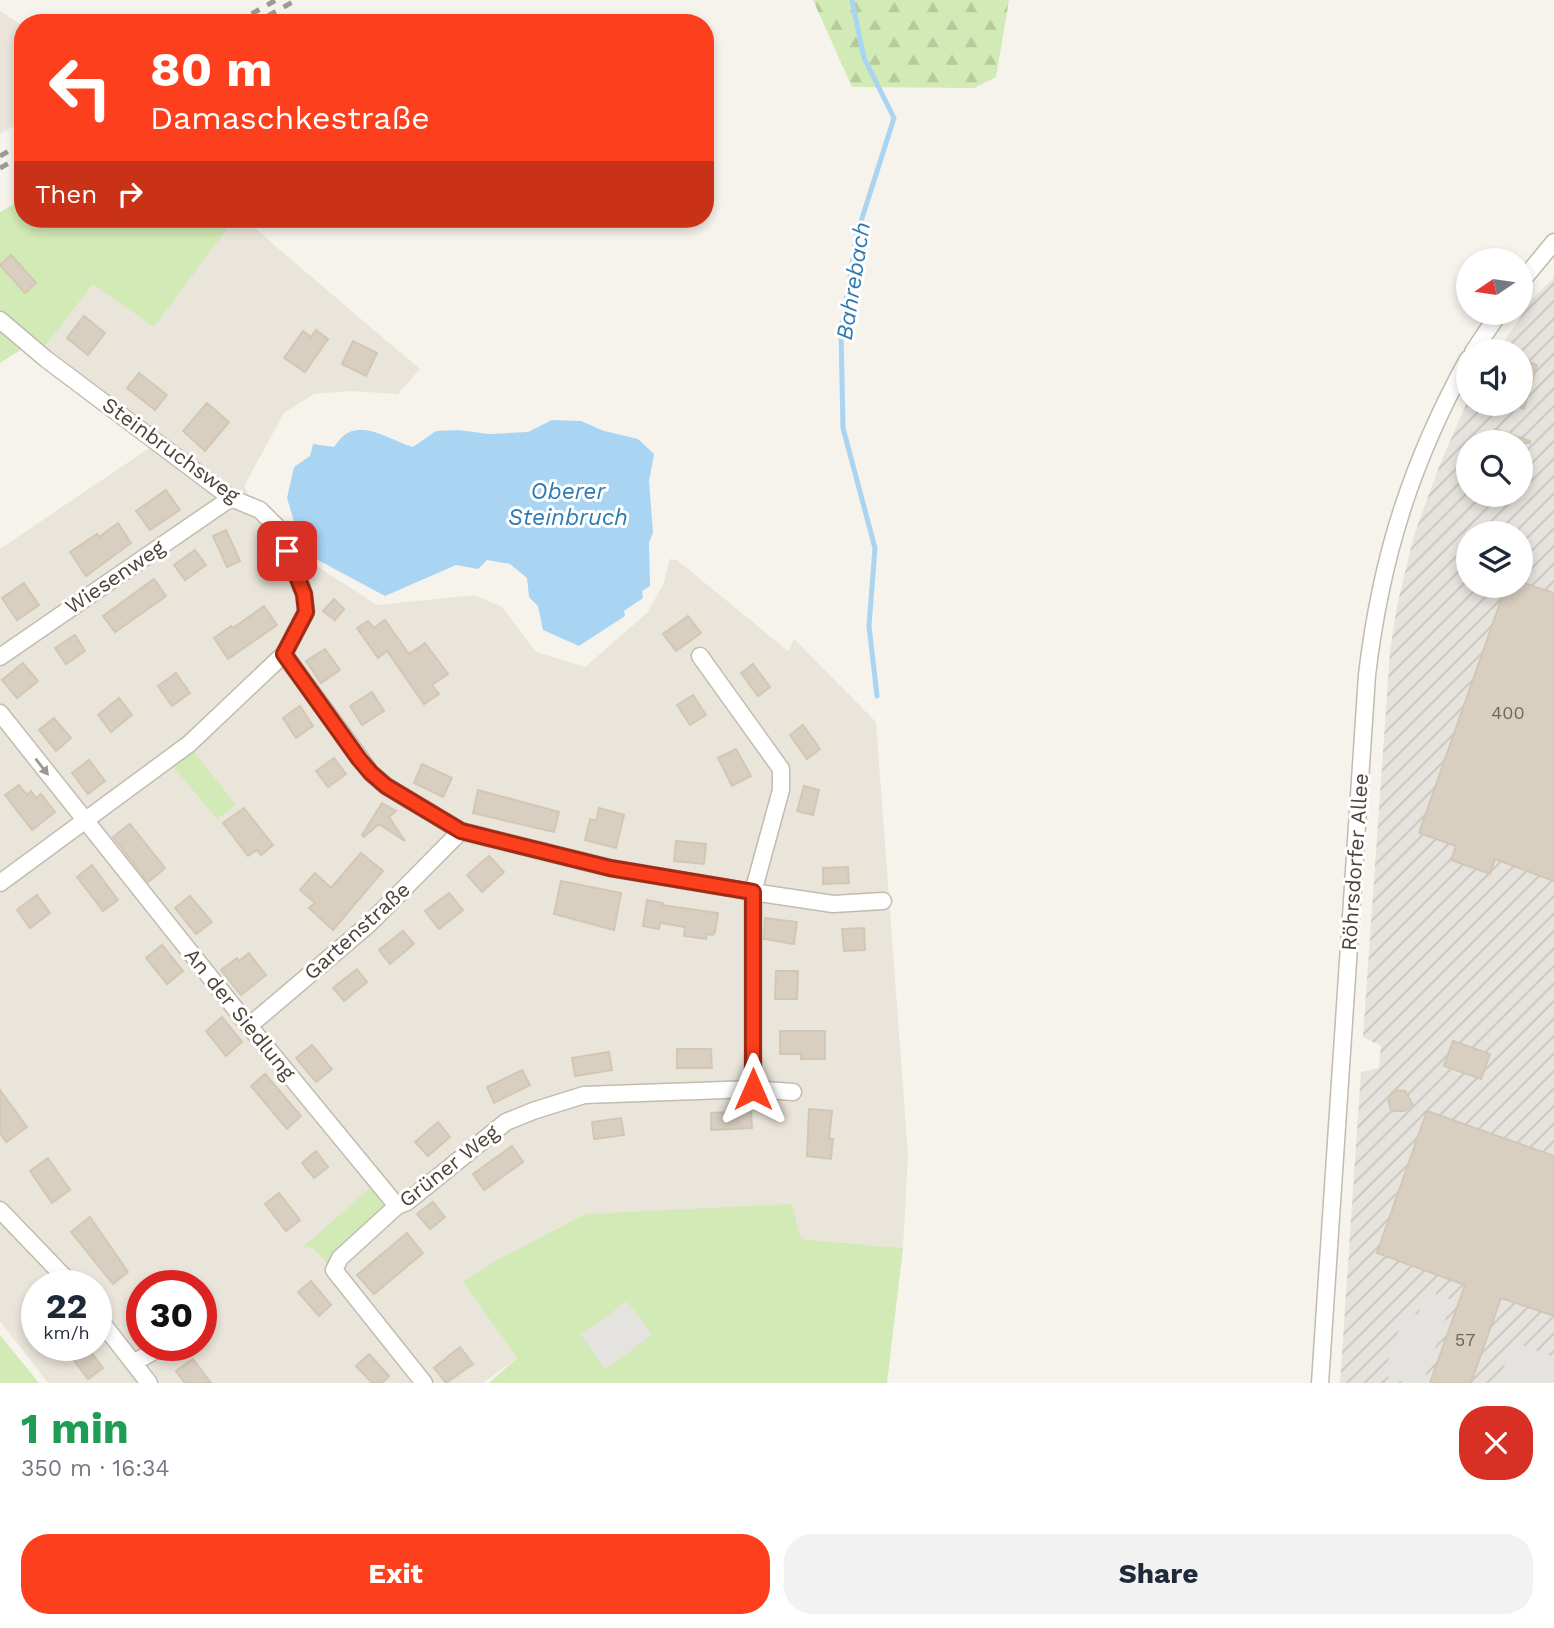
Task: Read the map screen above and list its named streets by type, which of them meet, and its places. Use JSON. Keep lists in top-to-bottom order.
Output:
{
  "streets": {
    "street": [
      "Steinbruchsweg",
      "Wiesenweg",
      "Röhrsdorfer Allee",
      "Gartenstraße",
      "An der Siedlung",
      "Grüner Weg"
    ]
  },
  "crossings": [
    ["Steinbruchsweg", "Wiesenweg"],
    ["Steinbruchsweg", "An der Siedlung"],
    ["Gartenstraße", "An der Siedlung"],
    ["An der Siedlung", "Grüner Weg"]
  ],
  "water": ["Bahrebach", "Oberer Steinbruch"],
  "house_numbers": ["400", "57"],
  "north": "left",
  "page": {
    "turn": ["80 m", "Damaschkestraße"],
    "then": "Then",
    "speed": "22 km/h",
    "limit": "30",
    "heading": ["1 min", "350 m · 16:34"],
    "buttons": ["Exit", "Share"]
  }
}
